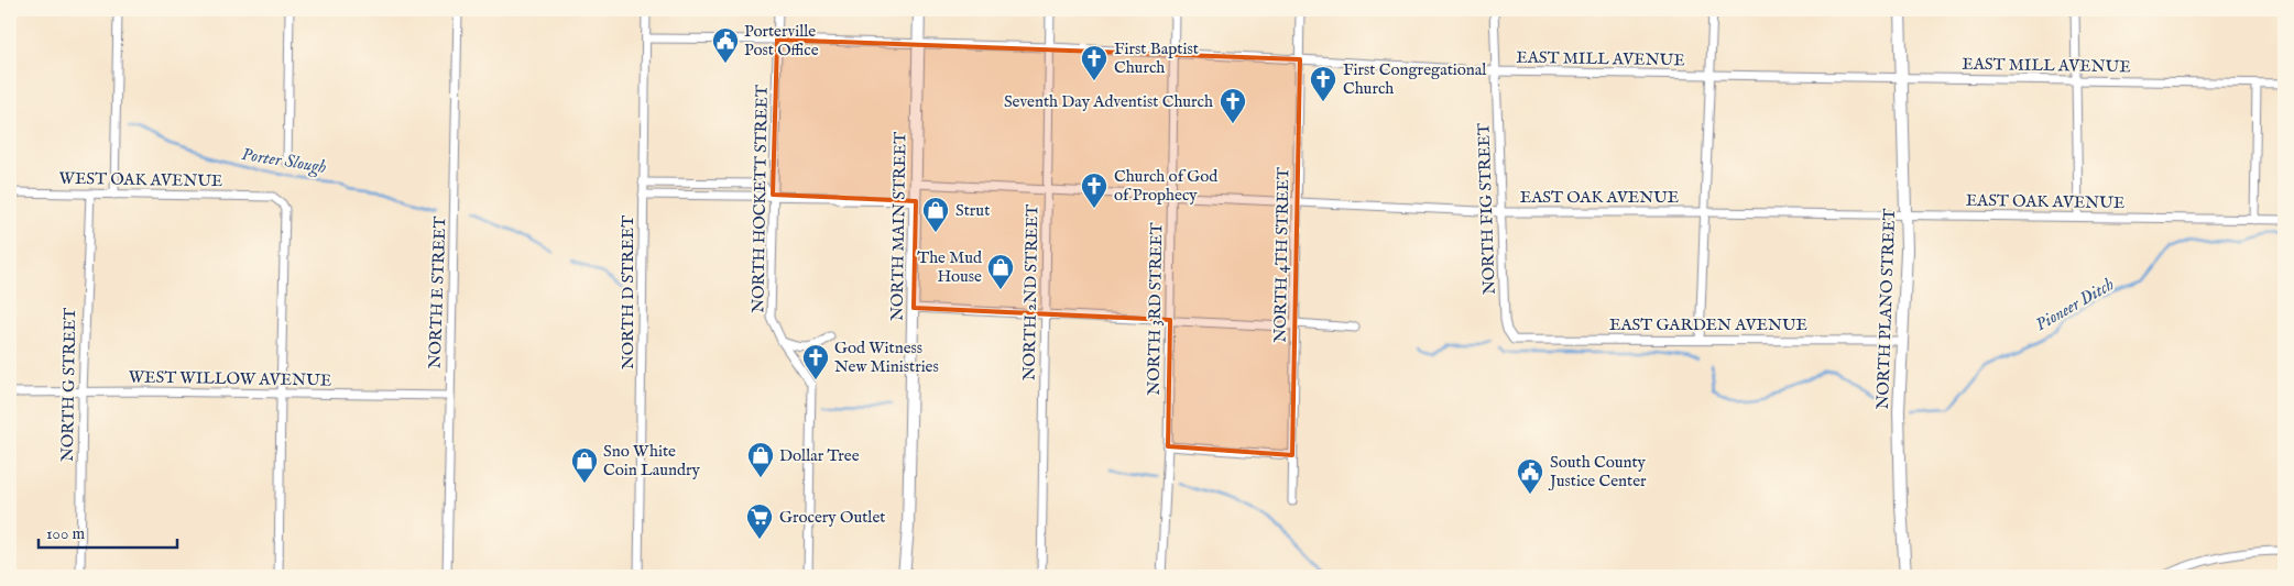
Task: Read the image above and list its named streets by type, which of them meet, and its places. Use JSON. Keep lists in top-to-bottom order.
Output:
{
  "streets": {
    "main road": ["NORTH MAIN STREET", "NORTH PLANO STREET"],
    "street": [
      "EAST MILL AVENUE",
      "WEST OAK AVENUE",
      "EAST OAK AVENUE",
      "NORTH HOCKETT STREET",
      "NORTH FIG STREET",
      "NORTH 4TH STREET",
      "NORTH E STREET",
      "NORTH D STREET",
      "NORTH 2ND STREET",
      "NORTH 3RD STREET",
      "EAST GARDEN AVENUE",
      "WEST WILLOW AVENUE",
      "NORTH G STREET"
    ]
  },
  "crossings": [
    ["EAST MILL AVENUE", "NORTH HOCKETT STREET"],
    ["EAST MILL AVENUE", "NORTH FIG STREET"],
    ["EAST MILL AVENUE", "NORTH MAIN STREET"],
    ["EAST MILL AVENUE", "NORTH 4TH STREET"],
    ["EAST MILL AVENUE", "NORTH D STREET"],
    ["EAST MILL AVENUE", "NORTH 2ND STREET"],
    ["EAST MILL AVENUE", "NORTH 3RD STREET"],
    ["EAST MILL AVENUE", "NORTH PLANO STREET"],
    ["WEST OAK AVENUE", "WEST WILLOW AVENUE"],
    ["WEST OAK AVENUE", "NORTH G STREET"],
    ["EAST OAK AVENUE", "NORTH FIG STREET"],
    ["EAST OAK AVENUE", "NORTH MAIN STREET"],
    ["EAST OAK AVENUE", "NORTH 4TH STREET"],
    ["EAST OAK AVENUE", "NORTH 2ND STREET"],
    ["EAST OAK AVENUE", "NORTH 3RD STREET"],
    ["EAST OAK AVENUE", "NORTH PLANO STREET"],
    ["NORTH FIG STREET", "EAST GARDEN AVENUE"],
    ["NORTH E STREET", "WEST WILLOW AVENUE"],
    ["NORTH PLANO STREET", "EAST GARDEN AVENUE"],
    ["WEST WILLOW AVENUE", "NORTH G STREET"]
  ],
  "water": ["Porter Slough", "Pioneer Ditch"],
  "places": {
    "public building": ["Porterville Post Office", "South County Justice Center"],
    "church": [
      "First Baptist Church",
      "First Congregational Church",
      "Seventh Day Adventist Church",
      "Church of God of Prophecy",
      "God Witness New Ministries"
    ],
    "shop": [
      "Strut",
      "The Mud House",
      "Dollar Tree",
      "Sno White Coin Laundry"
    ],
    "supermarket": ["Grocery Outlet"]
  },
  "scale_bar": "100 m"
}
